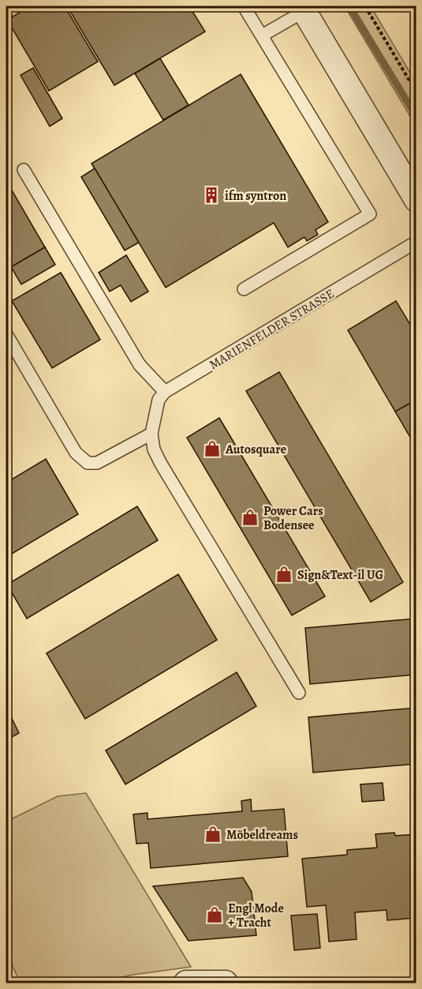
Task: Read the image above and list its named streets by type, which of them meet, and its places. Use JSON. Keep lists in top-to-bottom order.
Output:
{
  "streets": {
    "lane": ["MARIENFELDER STRASSE"]
  },
  "places": {
    "building": ["ifm syntron"],
    "shop": [
      "Autosquare",
      "Power Cars Bodensee",
      "Sign&Text-il UG",
      "Möbeldreams",
      "Engl Mode + Tracht"
    ]
  }
}
